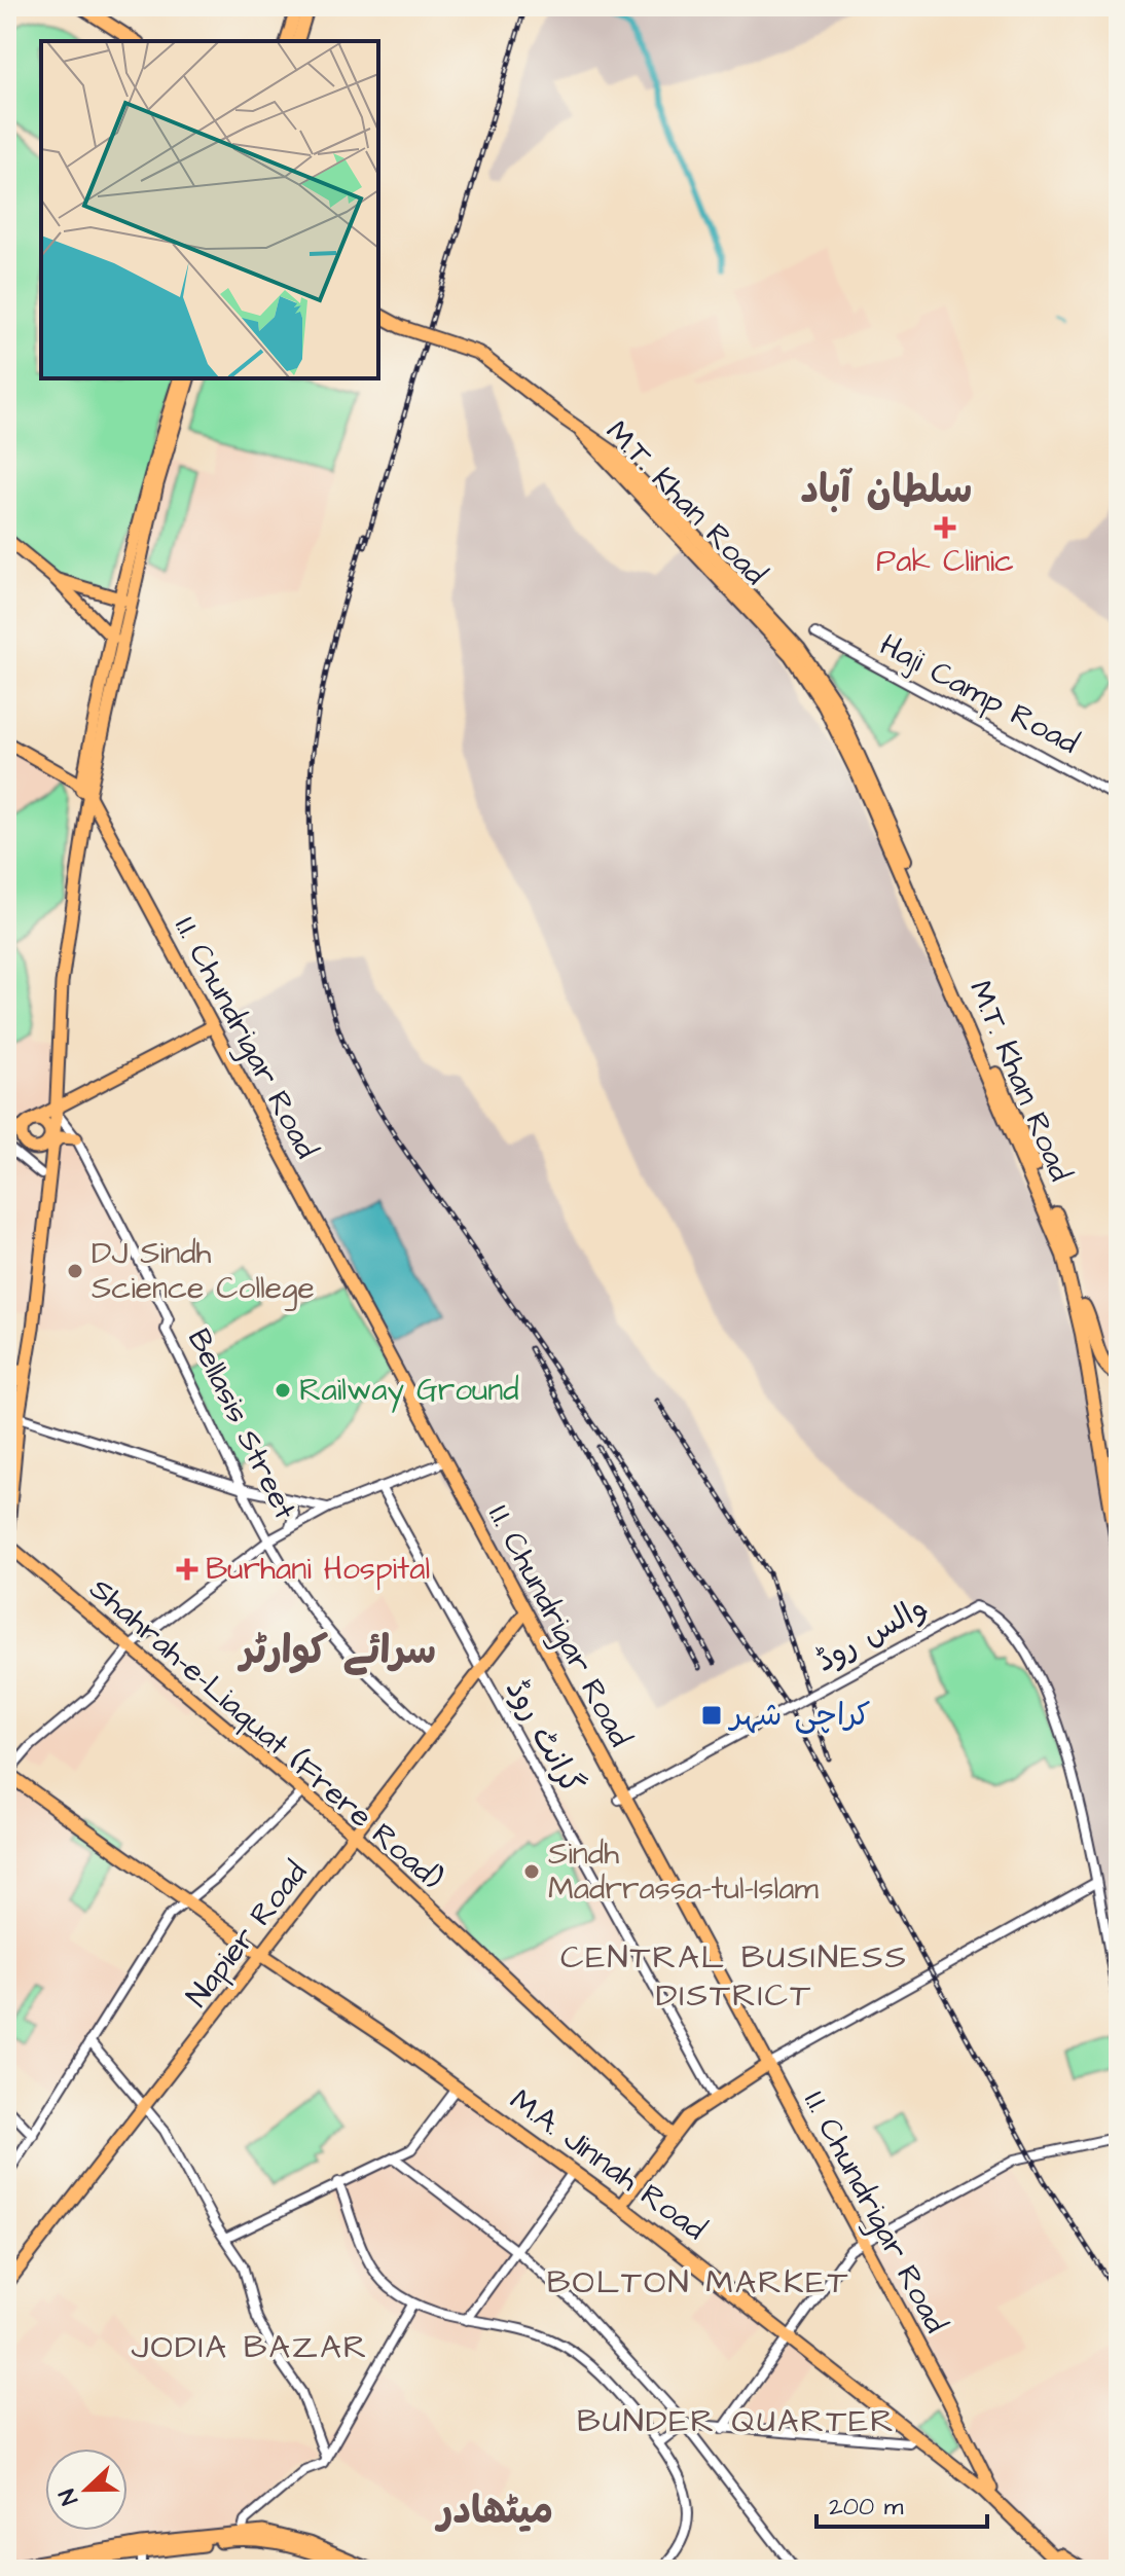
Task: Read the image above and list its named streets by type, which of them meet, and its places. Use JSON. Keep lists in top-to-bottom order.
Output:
{
  "streets": {
    "highway": ["M.T. Khan Road", "M.A. Jinnah Road"],
    "main road": ["I.I. Chundrigar Road", "Shahrah-e-Liaquat (Frere Road)", "Napier Road"],
    "street": [
      "Haji Camp Road",
      "Bellasis Street",
      "والس روڈ",
      "گرانٹ روڈ"
    ]
  },
  "crossings": [
    ["I.I. Chundrigar Road", "والس روڈ"],
    ["I.I. Chundrigar Road", "Napier Road"],
    ["I.I. Chundrigar Road", "M.A. Jinnah Road"],
    ["Bellasis Street", "Napier Road"],
    ["Shahrah-e-Liaquat (Frere Road)", "Napier Road"],
    ["گرانٹ روڈ", "Napier Road"],
    ["Napier Road", "M.A. Jinnah Road"]
  ],
  "districts": [
    "سلطان آباد",
    "سرائے کوارٹر",
    "CENTRAL BUSINESS DISTRICT",
    "BOLTON MARKET",
    "JODIA BAZAR",
    "BUNDER QUARTER",
    "میٹھادر"
  ],
  "places": {
    "health": ["Pak Clinic", "Burhani Hospital"],
    "other": ["DJ Sindh Science College", "Railway Ground", "Sindh Madrrassa-tul-Islam"],
    "transit": ["کراچی شہر"]
  },
  "scale_bar": "200 m",
  "north": "left"
}
